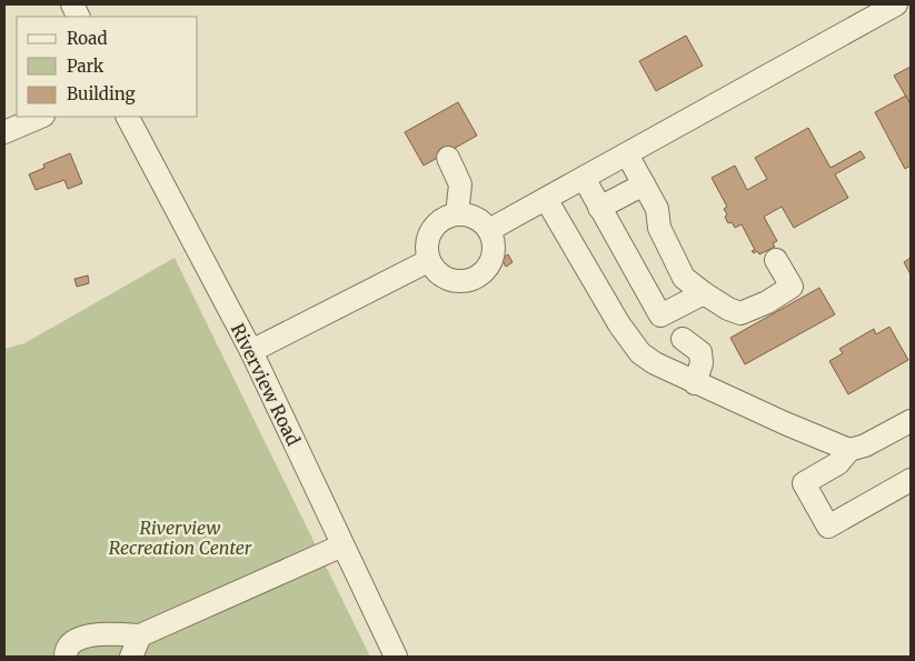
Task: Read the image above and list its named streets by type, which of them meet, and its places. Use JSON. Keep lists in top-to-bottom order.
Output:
{
  "streets": {
    "street": ["Riverview Road"]
  },
  "parks": ["Riverview Recreation Center"],
  "legend": ["Road", "Park", "Building"]
}
